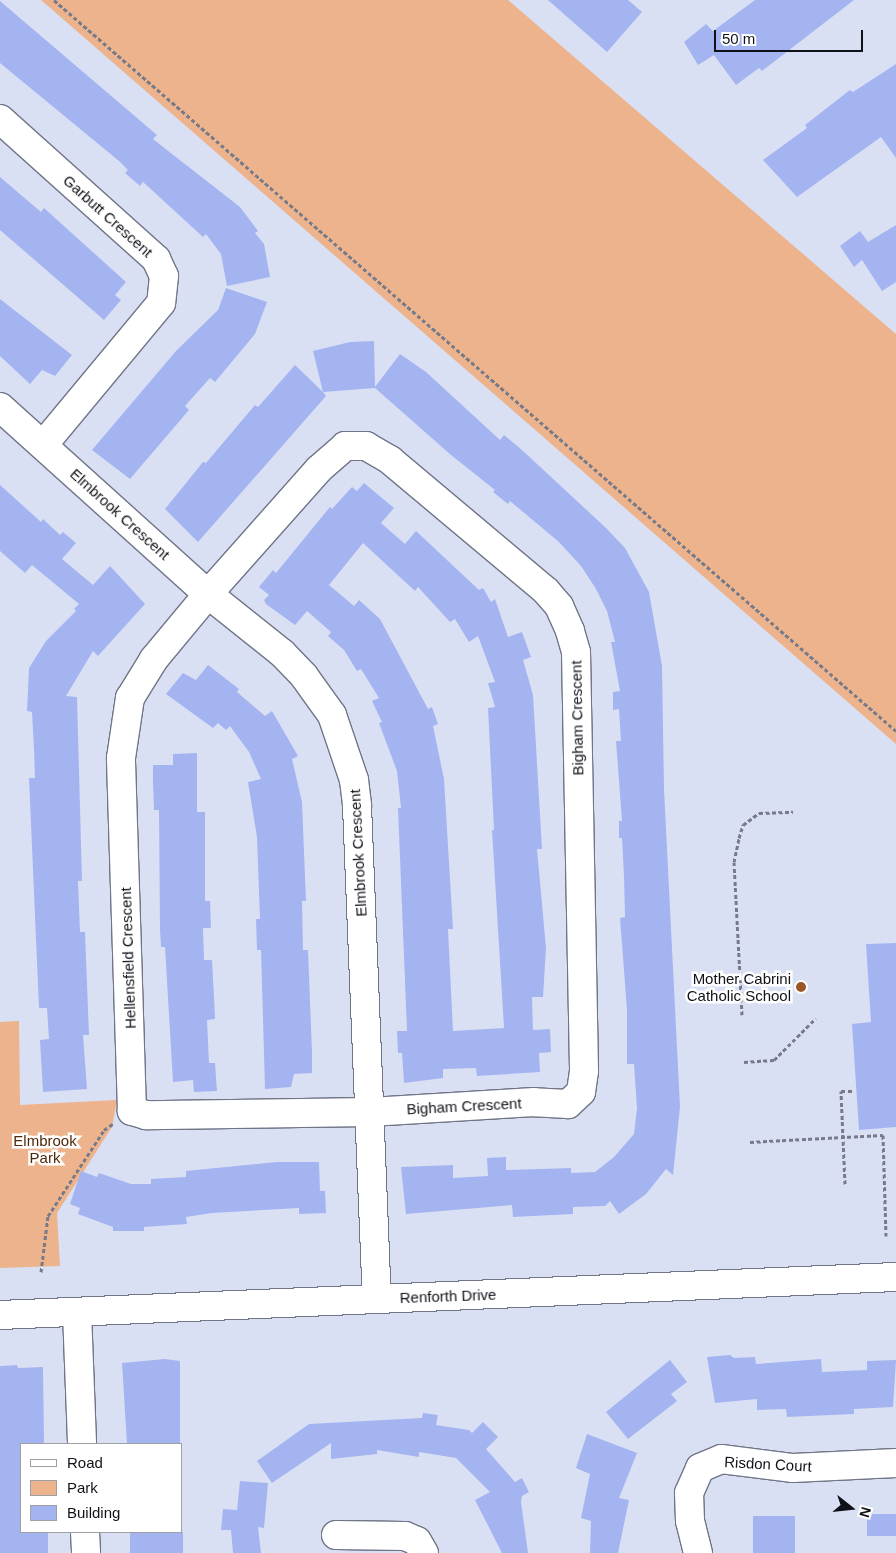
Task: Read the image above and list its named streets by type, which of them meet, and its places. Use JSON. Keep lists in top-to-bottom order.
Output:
{
  "streets": {
    "street": [
      "Garbutt Crescent",
      "Elmbrook Crescent",
      "Bigham Crescent",
      "Hellensfield Crescent",
      "Renforth Drive",
      "Risdon Court"
    ]
  },
  "crossings": [
    ["Garbutt Crescent", "Elmbrook Crescent"],
    ["Elmbrook Crescent", "Bigham Crescent"],
    ["Elmbrook Crescent", "Hellensfield Crescent"],
    ["Elmbrook Crescent", "Renforth Drive"],
    ["Bigham Crescent", "Hellensfield Crescent"]
  ],
  "parks": ["Elmbrook Park"],
  "places": ["Mother Cabrini Catholic School"],
  "legend": ["Road", "Park", "Building"],
  "scale_bar": "50 m",
  "north": "right"
}
